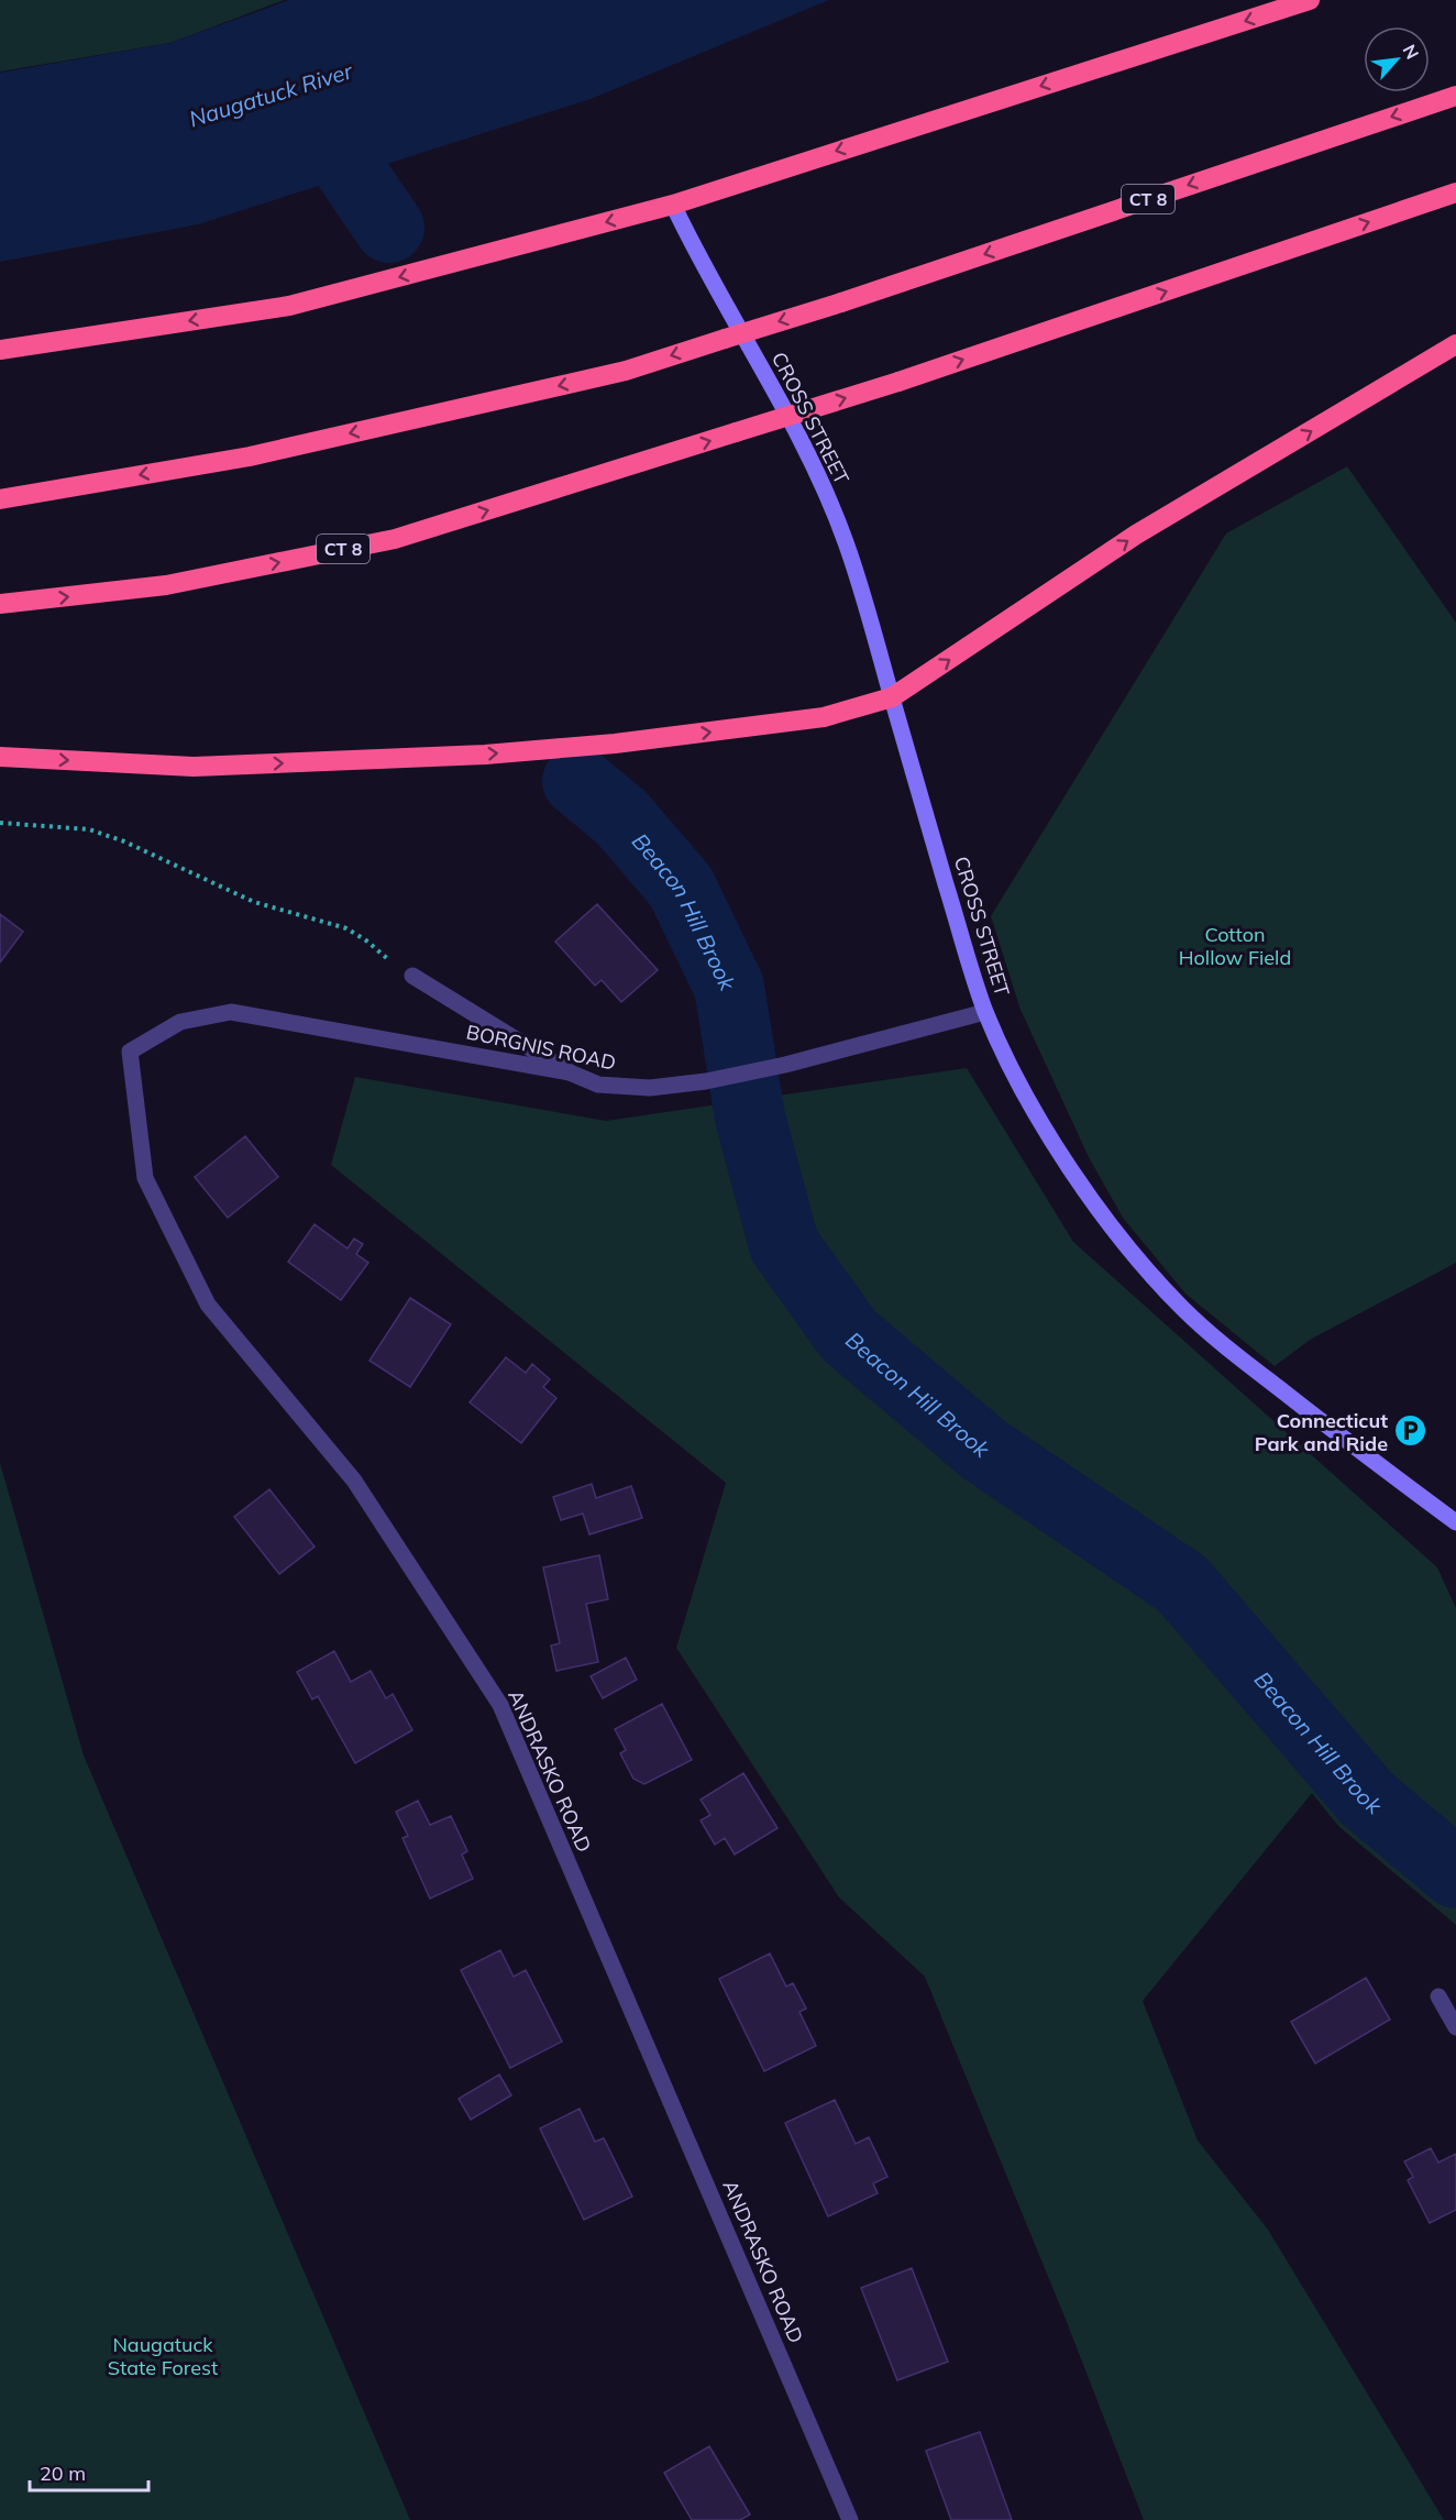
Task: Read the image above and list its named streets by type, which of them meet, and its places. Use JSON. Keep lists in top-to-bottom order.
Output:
{
  "streets": {
    "highway": ["CT 8"],
    "street": ["CROSS STREET", "BORGNIS ROAD", "ANDRASKO ROAD"]
  },
  "crossings": [
    ["CROSS STREET", "BORGNIS ROAD"],
    ["BORGNIS ROAD", "ANDRASKO ROAD"]
  ],
  "water": ["Naugatuck River", "Beacon Hill Brook"],
  "parks": ["Cotton Hollow Field", "Naugatuck State Forest"],
  "places": {
    "parking": ["Connecticut Park and Ride"]
  },
  "scale_bar": "20 m",
  "north": "top right"
}
